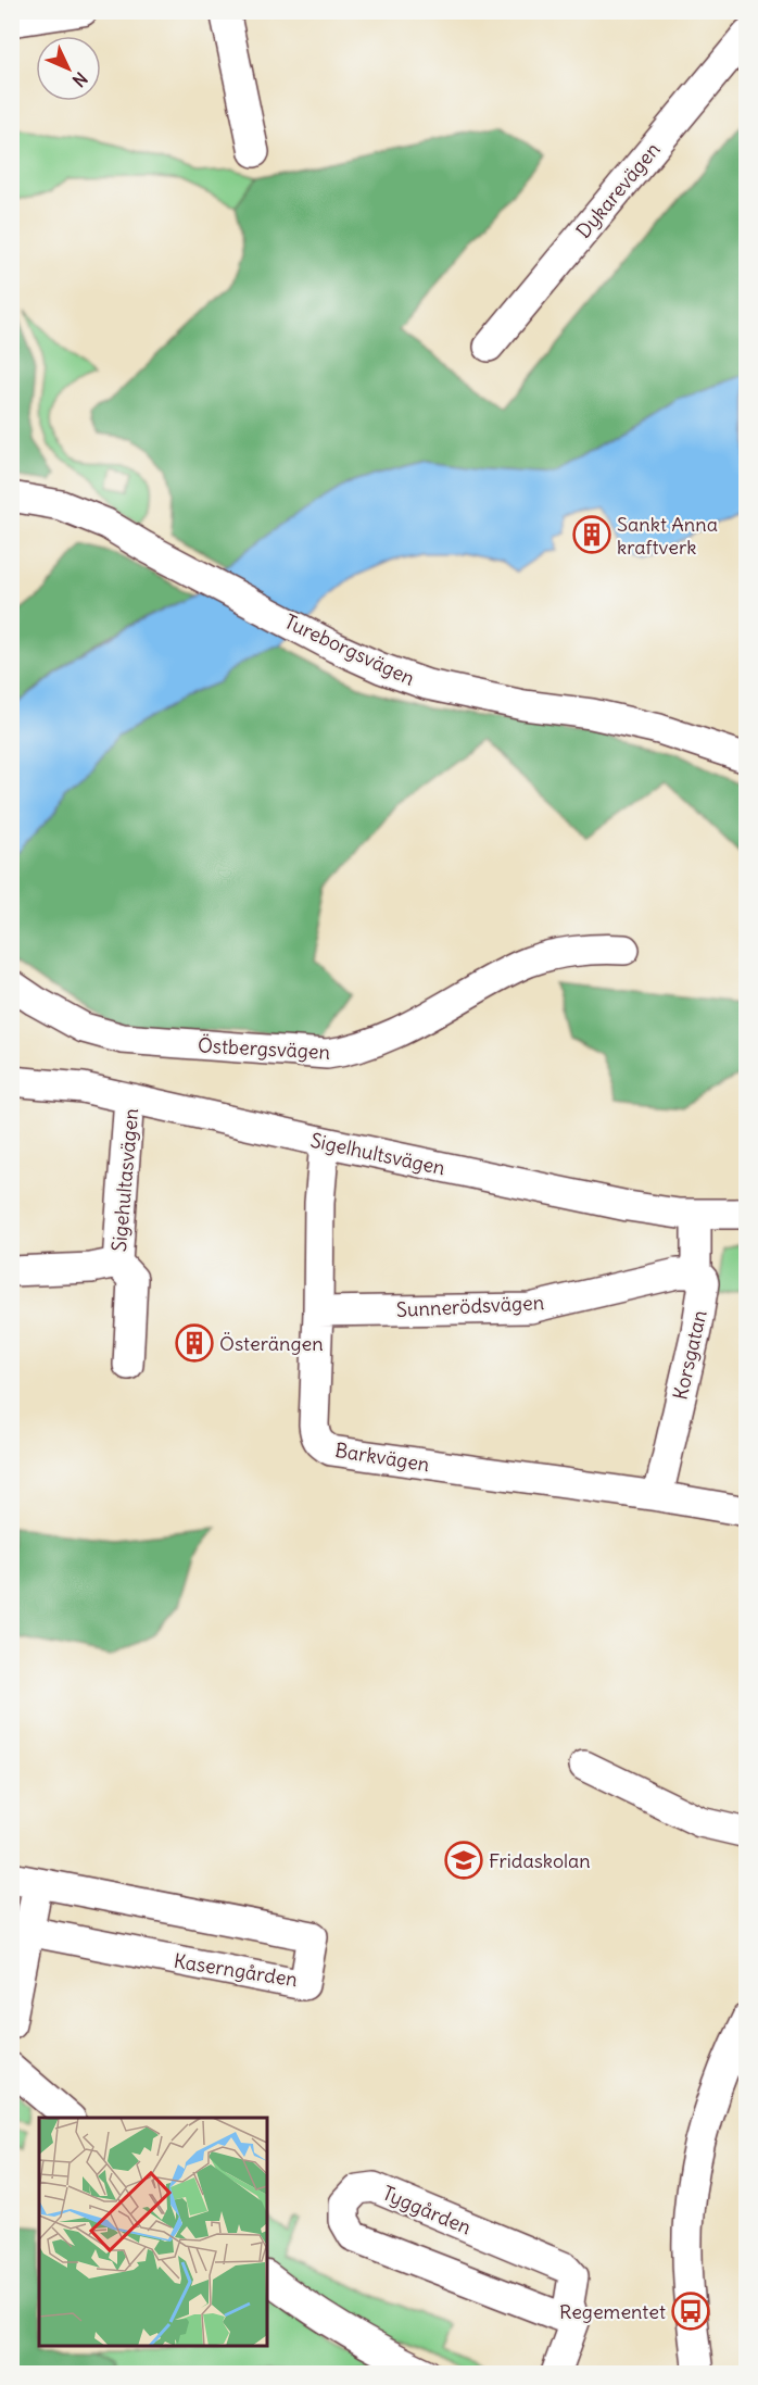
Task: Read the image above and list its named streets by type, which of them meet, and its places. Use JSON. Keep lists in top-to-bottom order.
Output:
{
  "streets": {
    "street": [
      "Dykarevägen",
      "Tureborgsvägen",
      "Östbergsvägen",
      "Sigelhultsvägen",
      "Sigehultasvägen",
      "Sunnerödsvägen",
      "Korsgatan",
      "Barkvägen",
      "Kaserngården",
      "Tyggården"
    ]
  },
  "crossings": [
    ["Sigelhultsvägen", "Sigehultasvägen"],
    ["Sigelhultsvägen", "Korsgatan"],
    ["Sigelhultsvägen", "Barkvägen"],
    ["Sunnerödsvägen", "Korsgatan"],
    ["Sunnerödsvägen", "Barkvägen"],
    ["Korsgatan", "Barkvägen"]
  ],
  "places": {
    "building": ["Sankt Anna kraftverk", "Österängen"],
    "school or university": ["Fridaskolan"],
    "bus stop": ["Regementet"]
  },
  "north": "bottom right"
}
